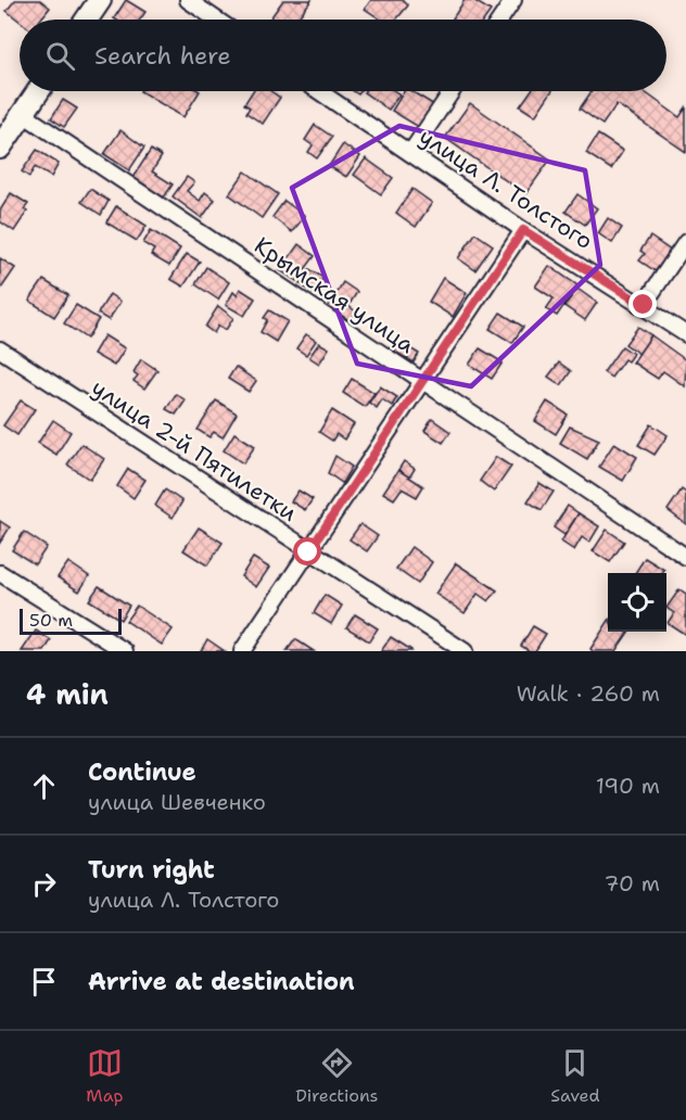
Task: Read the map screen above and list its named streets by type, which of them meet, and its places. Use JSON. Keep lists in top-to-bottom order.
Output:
{
  "streets": {
    "street": ["улица Л. Толстого", "Крымская улица", "улица 2-й Пятилетки"]
  },
  "scale_bar": "50 m",
  "page": {
    "search": "Search here",
    "scale": "50 m",
    "heading": ["4 min", "Walk · 260 m"],
    "list": [
      ["Continue", "улица Шевченко", "190 m"],
      ["Turn right", "улица Л. Толстого", "70 m"],
      "Arrive at destination"
    ],
    "nav": ["Map", "Directions", "Saved"]
  }
}
